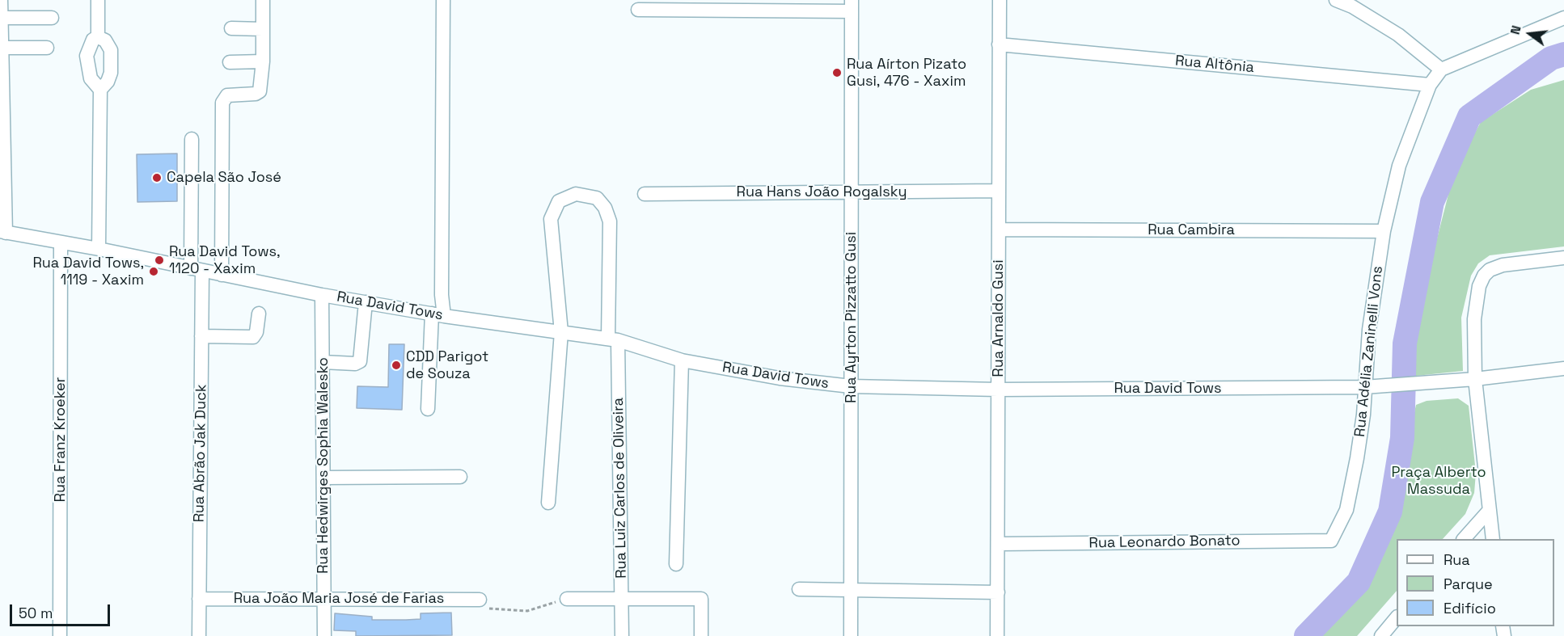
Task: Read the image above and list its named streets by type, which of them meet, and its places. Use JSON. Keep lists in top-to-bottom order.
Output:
{
  "streets": {
    "street": [
      "Rua Altônia",
      "Rua Hans João Rogalsky",
      "Rua Cambira",
      "Rua David Tows",
      "Rua Ayrton Pizzatto Gusi",
      "Rua Arnaldo Gusi",
      "Rua Adélia Zaninelli Vons",
      "Rua Franz Kroeker",
      "Rua Abrão Jak Duck",
      "Rua Hedwirges Sophia Walesko",
      "Rua Luiz Carlos de Oliveira",
      "Rua Leonardo Bonato",
      "Rua João Maria José de Farias"
    ]
  },
  "crossings": [
    ["Rua Altônia", "Rua Arnaldo Gusi"],
    ["Rua Altônia", "Rua Adélia Zaninelli Vons"],
    ["Rua Hans João Rogalsky", "Rua Ayrton Pizzatto Gusi"],
    ["Rua Hans João Rogalsky", "Rua Arnaldo Gusi"],
    ["Rua Cambira", "Rua Arnaldo Gusi"],
    ["Rua Cambira", "Rua Adélia Zaninelli Vons"],
    ["Rua David Tows", "Rua Ayrton Pizzatto Gusi"],
    ["Rua David Tows", "Rua Arnaldo Gusi"],
    ["Rua David Tows", "Rua Adélia Zaninelli Vons"],
    ["Rua David Tows", "Rua Franz Kroeker"],
    ["Rua David Tows", "Rua Abrão Jak Duck"],
    ["Rua David Tows", "Rua Hedwirges Sophia Walesko"],
    ["Rua David Tows", "Rua Luiz Carlos de Oliveira"],
    ["Rua Arnaldo Gusi", "Rua Leonardo Bonato"],
    ["Rua Adélia Zaninelli Vons", "Rua Leonardo Bonato"],
    ["Rua Abrão Jak Duck", "Rua João Maria José de Farias"],
    ["Rua Hedwirges Sophia Walesko", "Rua João Maria José de Farias"]
  ],
  "parks": ["Praça Alberto Massuda"],
  "places": [
    "Rua Aírton Pizato Gusi, 476 - Xaxim",
    "Capela São José",
    "Rua David Tows, 1120 - Xaxim",
    "Rua David Tows, 1119 - Xaxim",
    "CDD Parigot de Souza"
  ],
  "legend": ["Rua", "Parque", "Edifício"],
  "scale_bar": "50 m",
  "north": "left"
}
